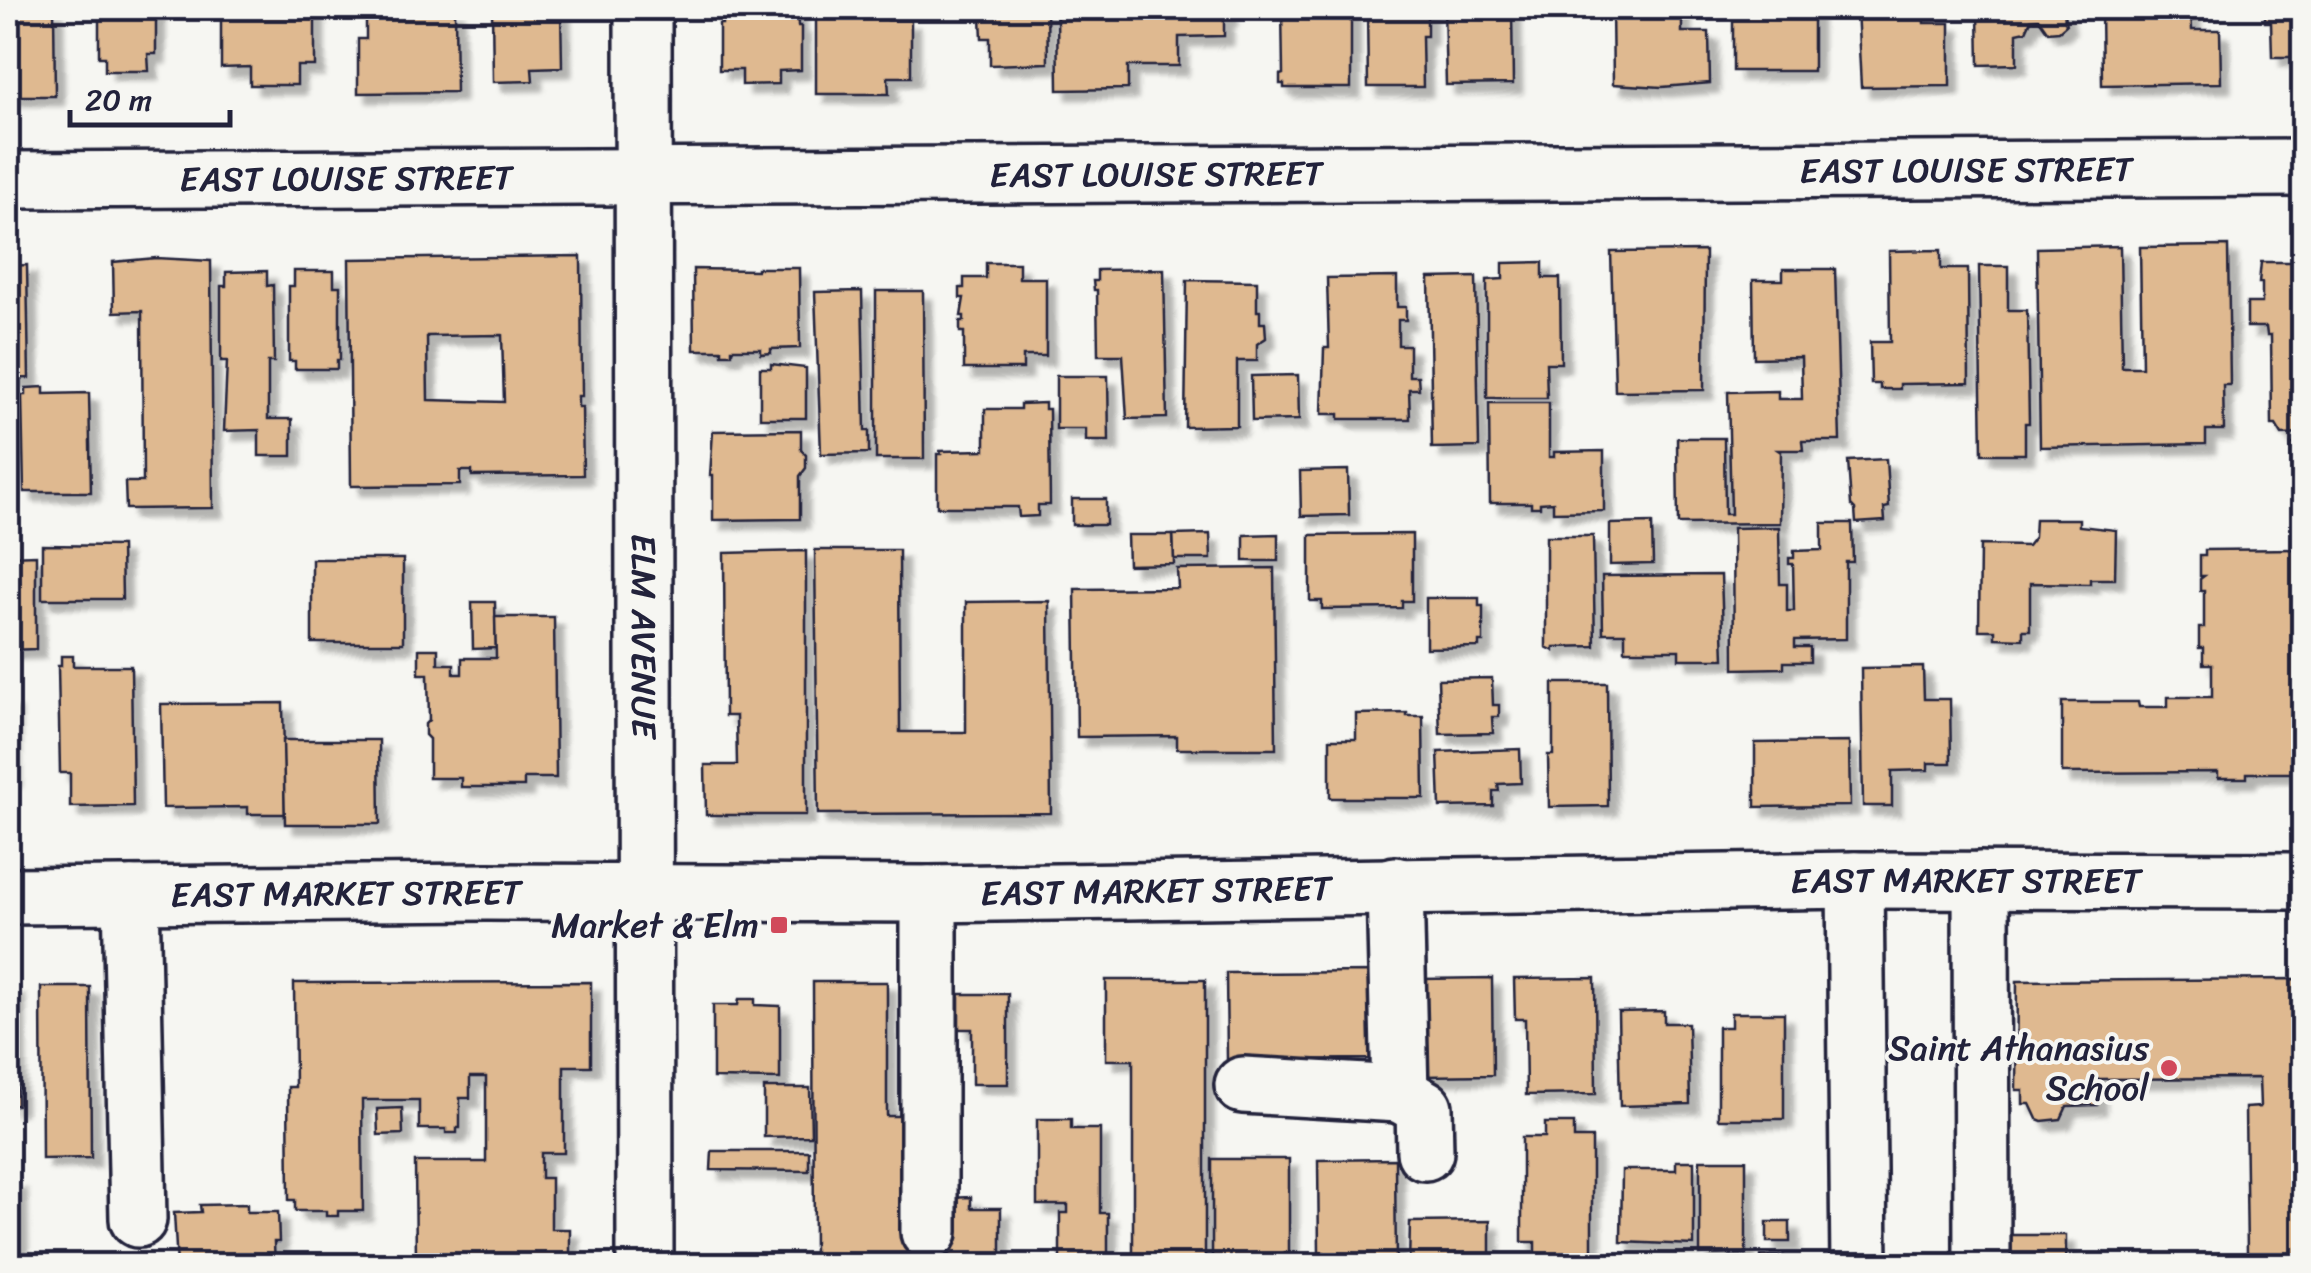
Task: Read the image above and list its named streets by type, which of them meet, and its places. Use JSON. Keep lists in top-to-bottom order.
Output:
{
  "streets": {
    "street": ["EAST LOUISE STREET", "ELM AVENUE", "EAST MARKET STREET"]
  },
  "crossings": [
    ["EAST LOUISE STREET", "ELM AVENUE"],
    ["ELM AVENUE", "EAST MARKET STREET"]
  ],
  "places": {
    "transit": ["Market & Elm"],
    "other": ["Saint Athanasius School"]
  },
  "scale_bar": "20 m"
}
